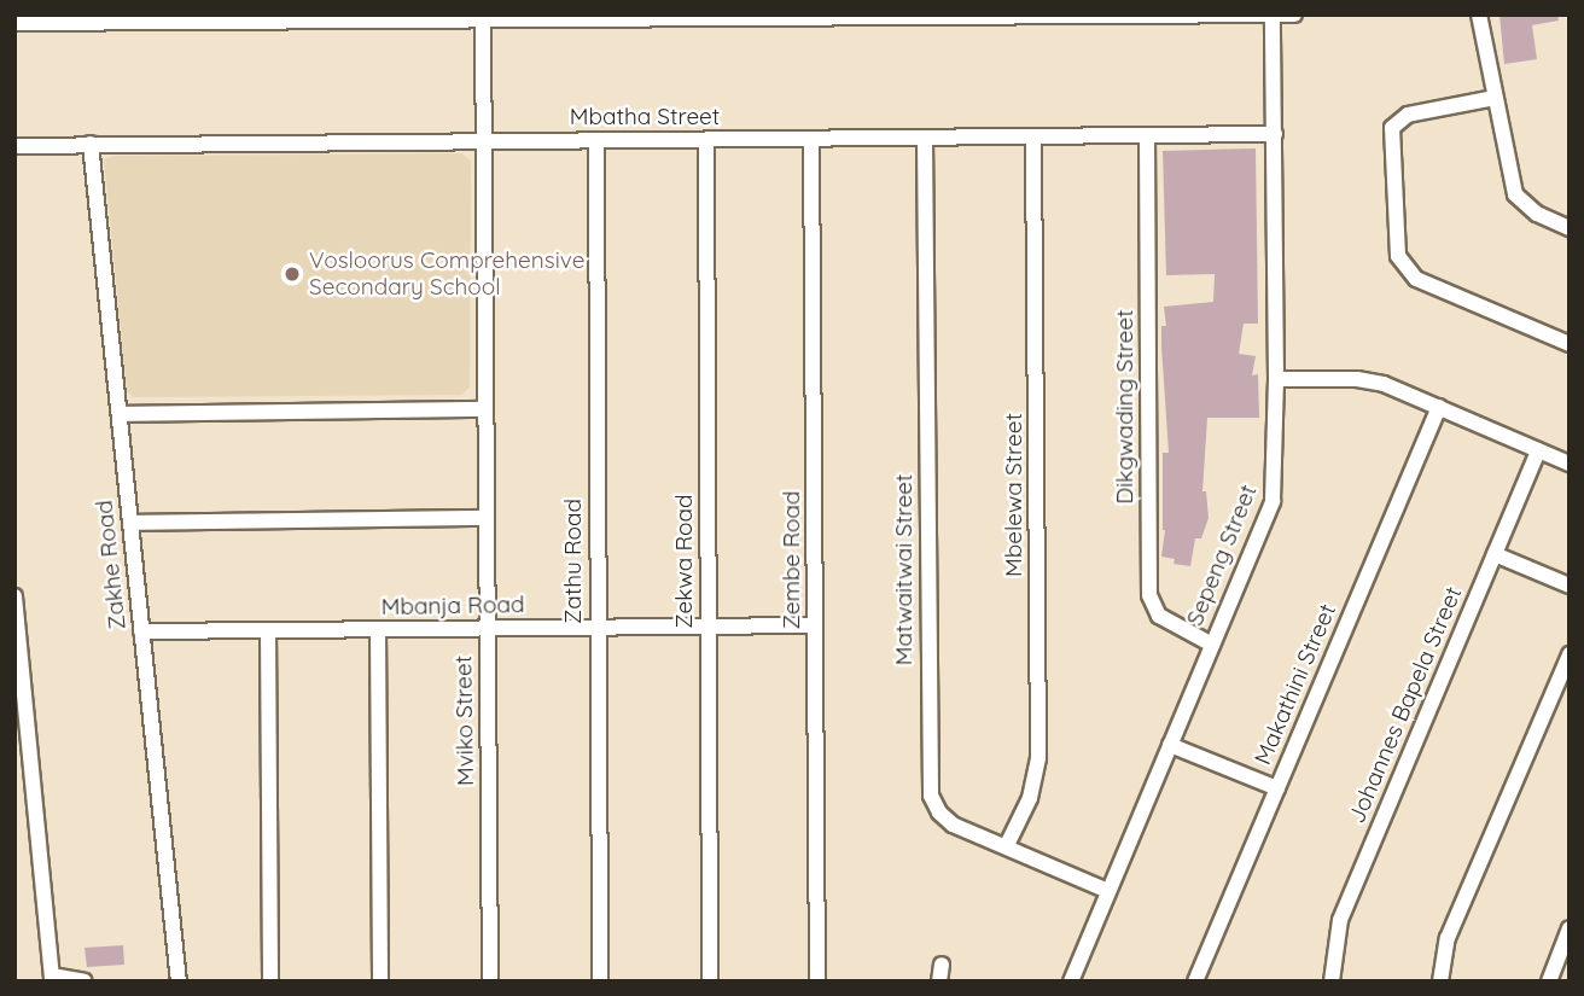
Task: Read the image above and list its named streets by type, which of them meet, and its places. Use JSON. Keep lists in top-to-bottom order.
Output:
{
  "streets": {
    "street": [
      "Mbatha Street",
      "Dikgwading Street",
      "Mbelewa Street",
      "Sepeng Street",
      "Zembe Road",
      "Zathu Road",
      "Zekwa Road",
      "Zakhe Road",
      "Matwaitwai Street",
      "Mbanja Road",
      "Makathini Street",
      "Johannes Bapela Street",
      "Mviko Street"
    ]
  },
  "crossings": [
    ["Mbatha Street", "Dikgwading Street"],
    ["Mbatha Street", "Mbelewa Street"],
    ["Mbatha Street", "Sepeng Street"],
    ["Mbatha Street", "Zembe Road"],
    ["Mbatha Street", "Zathu Road"],
    ["Mbatha Street", "Zekwa Road"],
    ["Mbatha Street", "Zakhe Road"],
    ["Mbatha Street", "Matwaitwai Street"],
    ["Mbatha Street", "Mviko Street"],
    ["Dikgwading Street", "Sepeng Street"],
    ["Mbelewa Street", "Matwaitwai Street"],
    ["Sepeng Street", "Matwaitwai Street"],
    ["Zembe Road", "Mbanja Road"],
    ["Zathu Road", "Mbanja Road"],
    ["Zekwa Road", "Mbanja Road"],
    ["Zakhe Road", "Mbanja Road"],
    ["Mbanja Road", "Mviko Street"]
  ],
  "places": ["Vosloorus Comprehensive Secondary School"]
}
